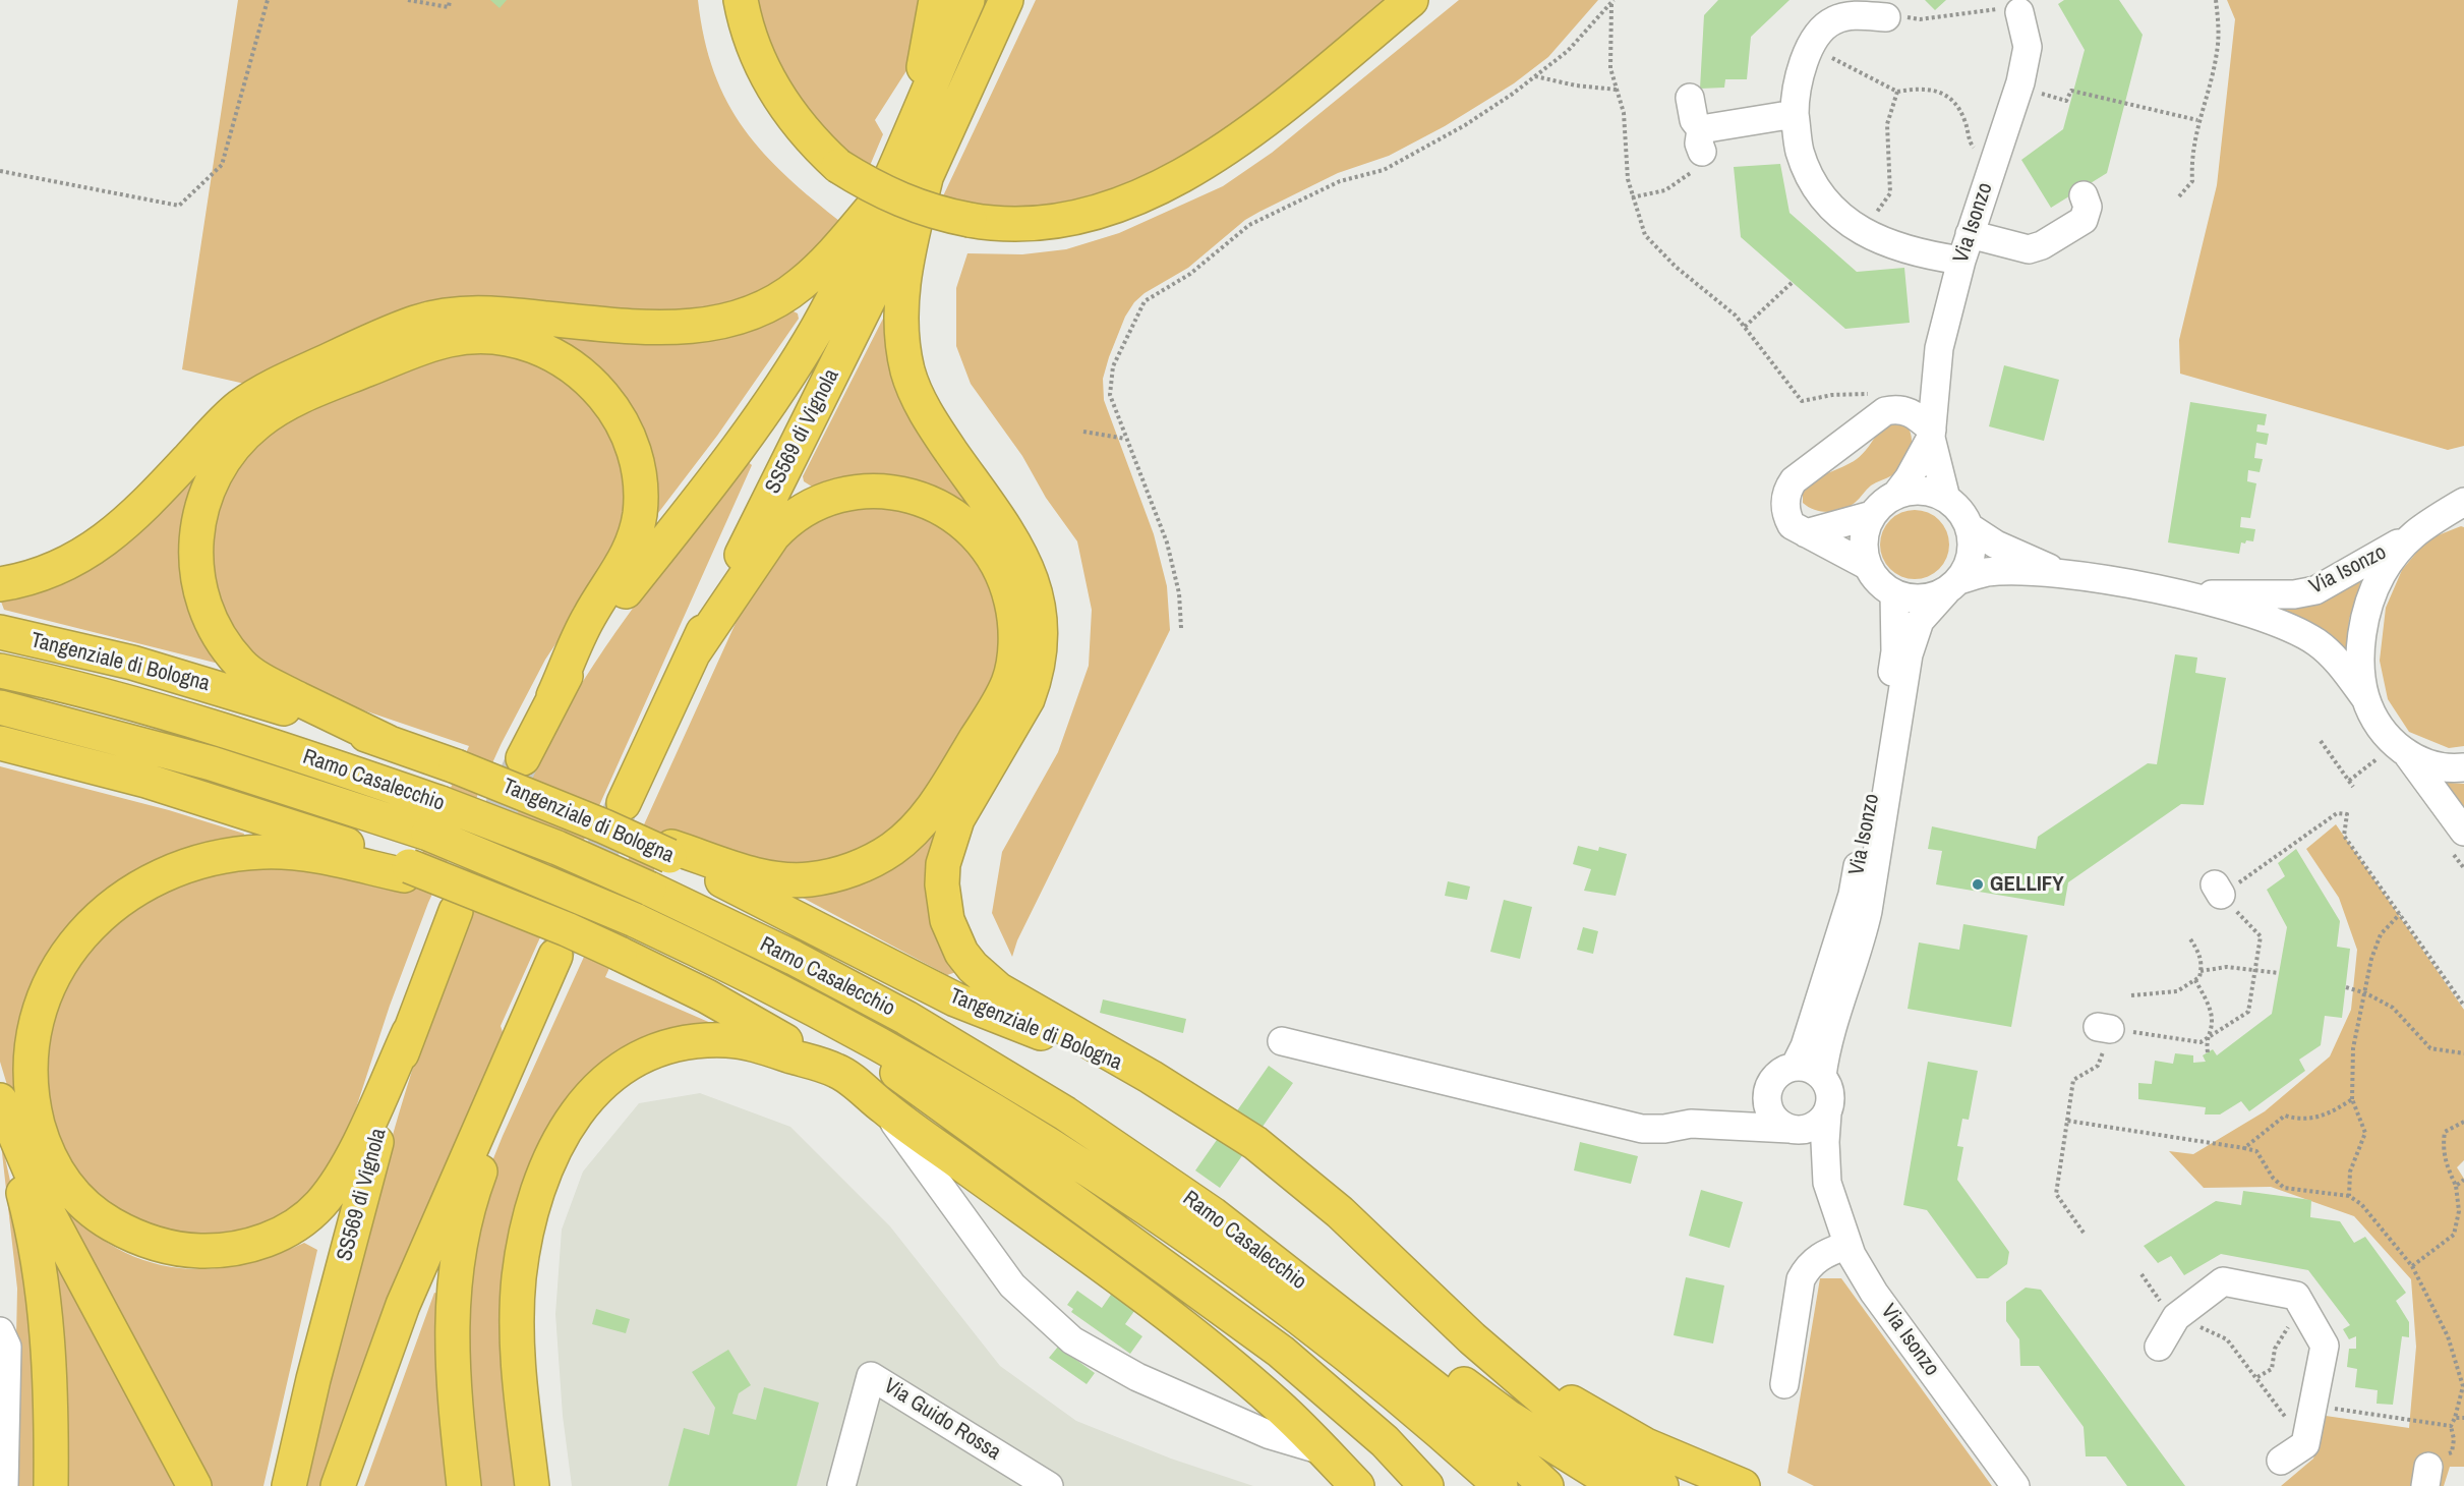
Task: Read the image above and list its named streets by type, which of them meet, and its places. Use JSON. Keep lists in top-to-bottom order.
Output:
{
  "streets": {
    "highway": ["SS569 di Vignola", "Tangenziale di Bologna", "Ramo Casalecchio"],
    "street": ["Via Isonzo", "Via Guido Rossa"]
  },
  "crossings": [
    ["SS569 di Vignola", "Tangenziale di Bologna"]
  ],
  "places": ["GELLIFY"]
}
